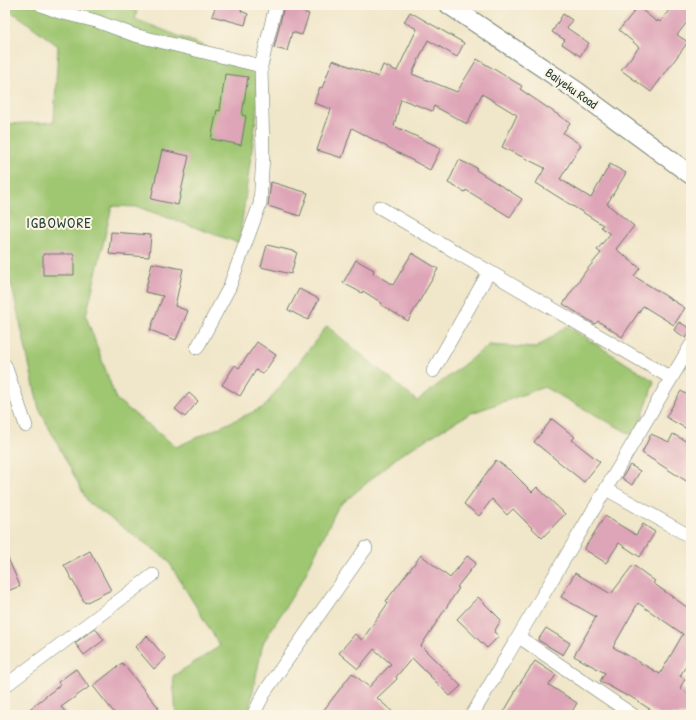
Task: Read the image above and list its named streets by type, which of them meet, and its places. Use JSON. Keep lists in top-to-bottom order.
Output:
{
  "streets": {
    "main road": ["Baiyeku Road"]
  },
  "districts": ["IGBOWORE"]
}
